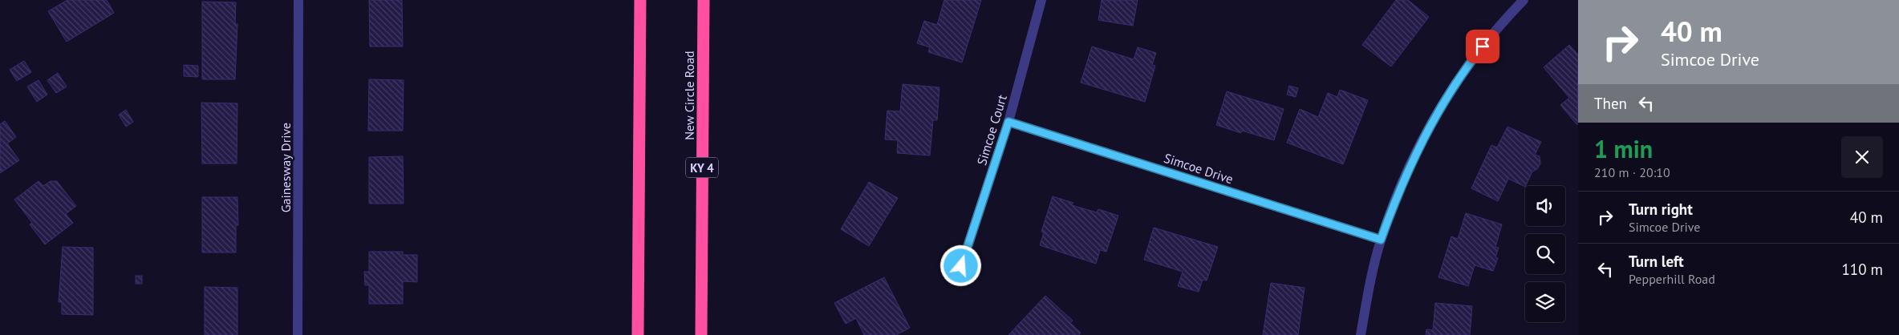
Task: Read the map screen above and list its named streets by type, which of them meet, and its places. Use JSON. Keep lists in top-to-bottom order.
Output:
{
  "streets": {
    "highway": ["New Circle Road", "KY 4"],
    "street": ["Simcoe Court", "Gainesway Drive", "Simcoe Drive"]
  },
  "crossings": [
    ["Simcoe Court", "Simcoe Drive"]
  ],
  "page": {
    "turn": ["40 m", "Simcoe Drive"],
    "then": "Then",
    "heading": ["1 min", "210 m · 20:10"],
    "list": [
      {
        "name": "Turn right",
        "note": "Simcoe Drive",
        "value": "40 m"
      },
      {
        "name": "Turn left",
        "note": "Pepperhill Road",
        "value": "110 m"
      }
    ]
  }
}
